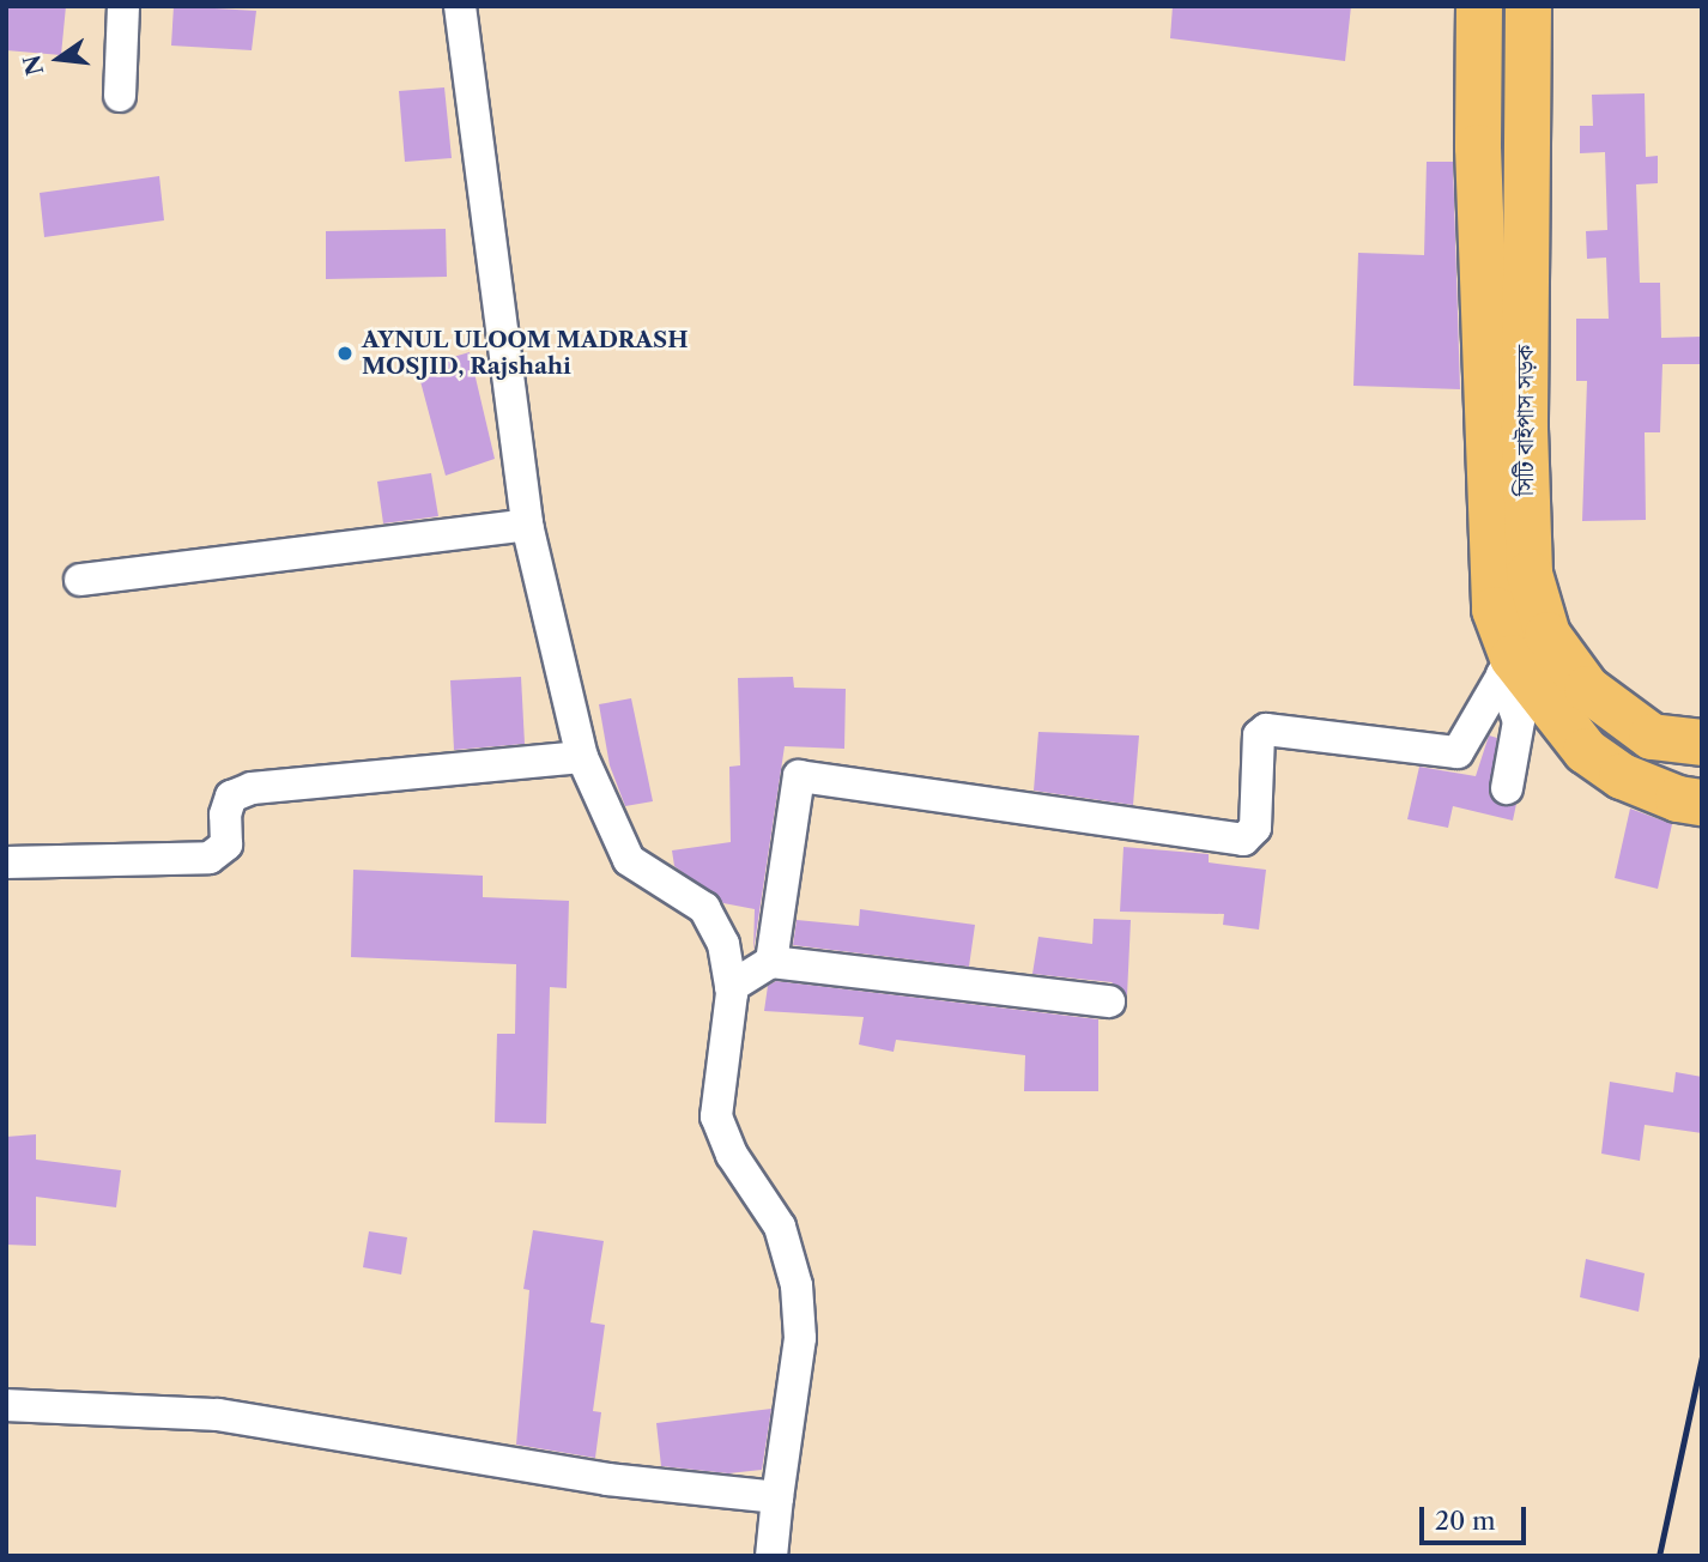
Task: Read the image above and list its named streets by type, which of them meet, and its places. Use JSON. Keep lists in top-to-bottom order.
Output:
{
  "streets": {
    "main road": ["সিটি বাইপাস সড়ক"]
  },
  "places": ["AYNUL ULOOM MADRASH MOSJID, Rajshahi"],
  "scale_bar": "20 m",
  "north": "left"
}
